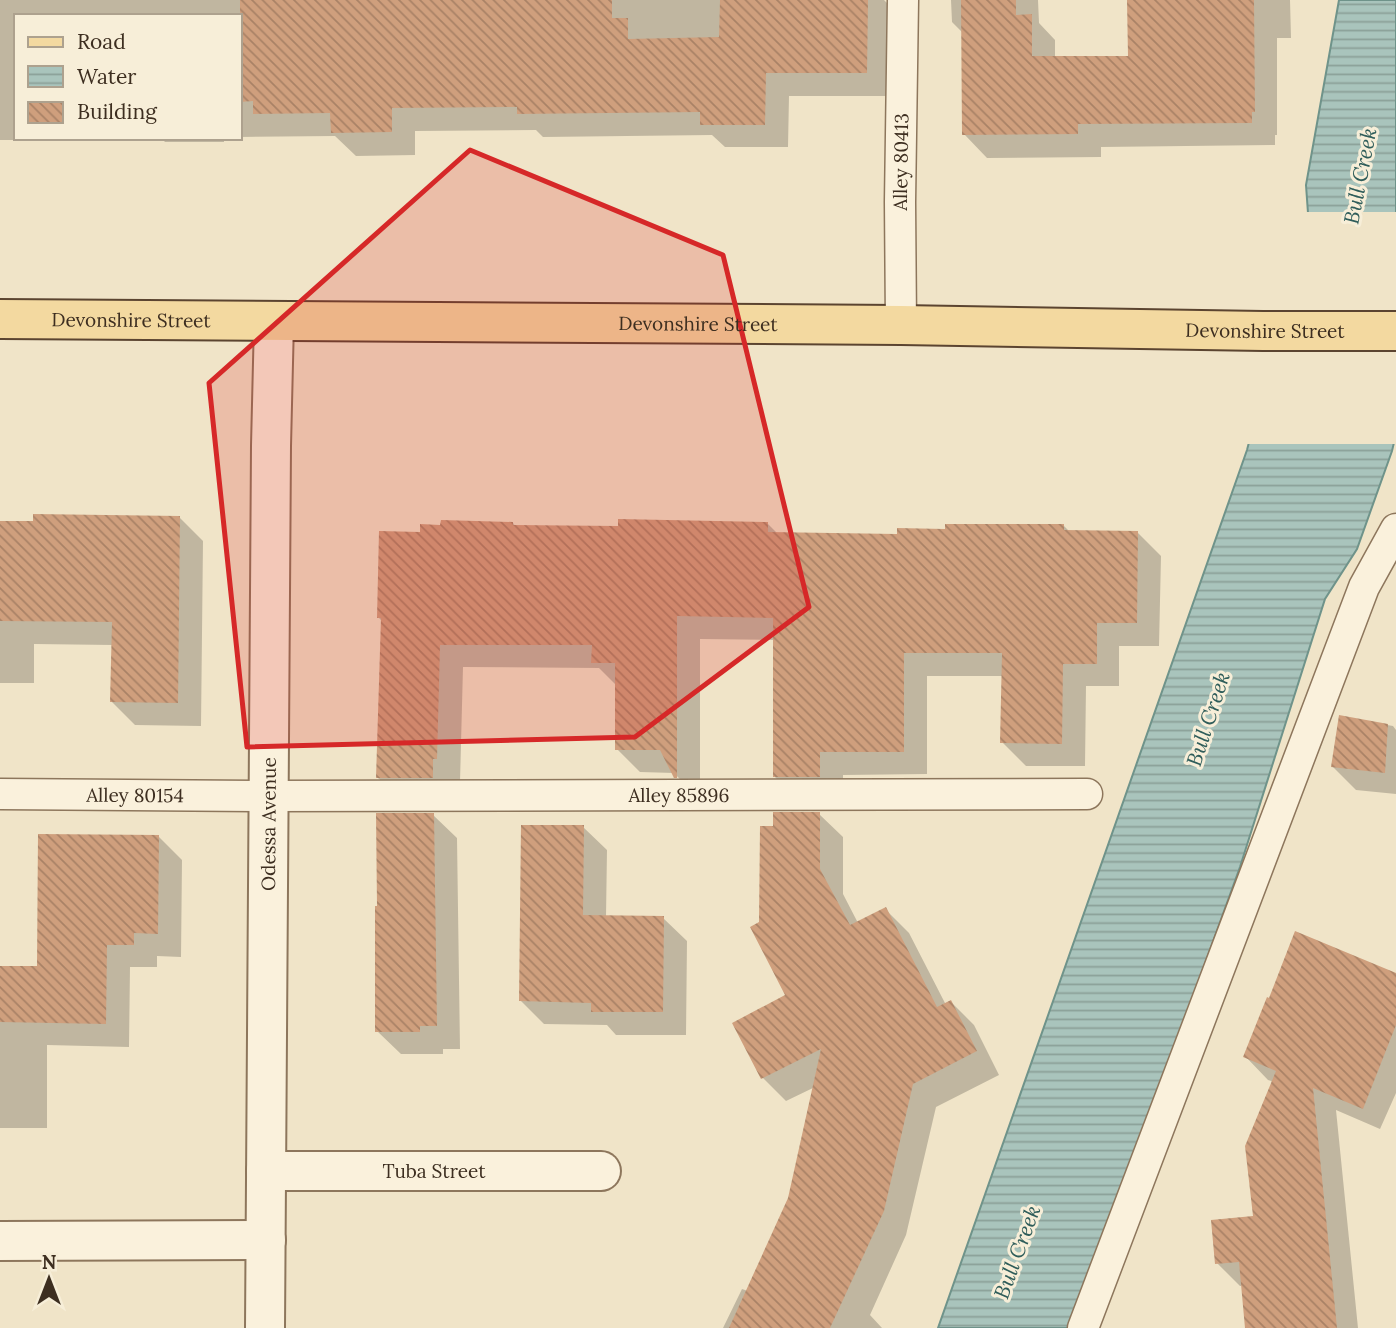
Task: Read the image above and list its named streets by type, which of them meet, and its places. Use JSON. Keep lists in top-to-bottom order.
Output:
{
  "streets": {
    "main road": ["Devonshire Street"],
    "street": ["Odessa Avenue", "Tuba Street"],
    "lane": ["Alley 80413", "Alley 80154", "Alley 85896"]
  },
  "crossings": [
    ["Alley 80413", "Devonshire Street"],
    ["Devonshire Street", "Odessa Avenue"],
    ["Alley 80154", "Alley 85896"],
    ["Alley 80154", "Odessa Avenue"],
    ["Alley 85896", "Odessa Avenue"],
    ["Odessa Avenue", "Tuba Street"]
  ],
  "water": ["Bull Creek"],
  "legend": ["Road", "Water", "Building"],
  "north": "top"
}
